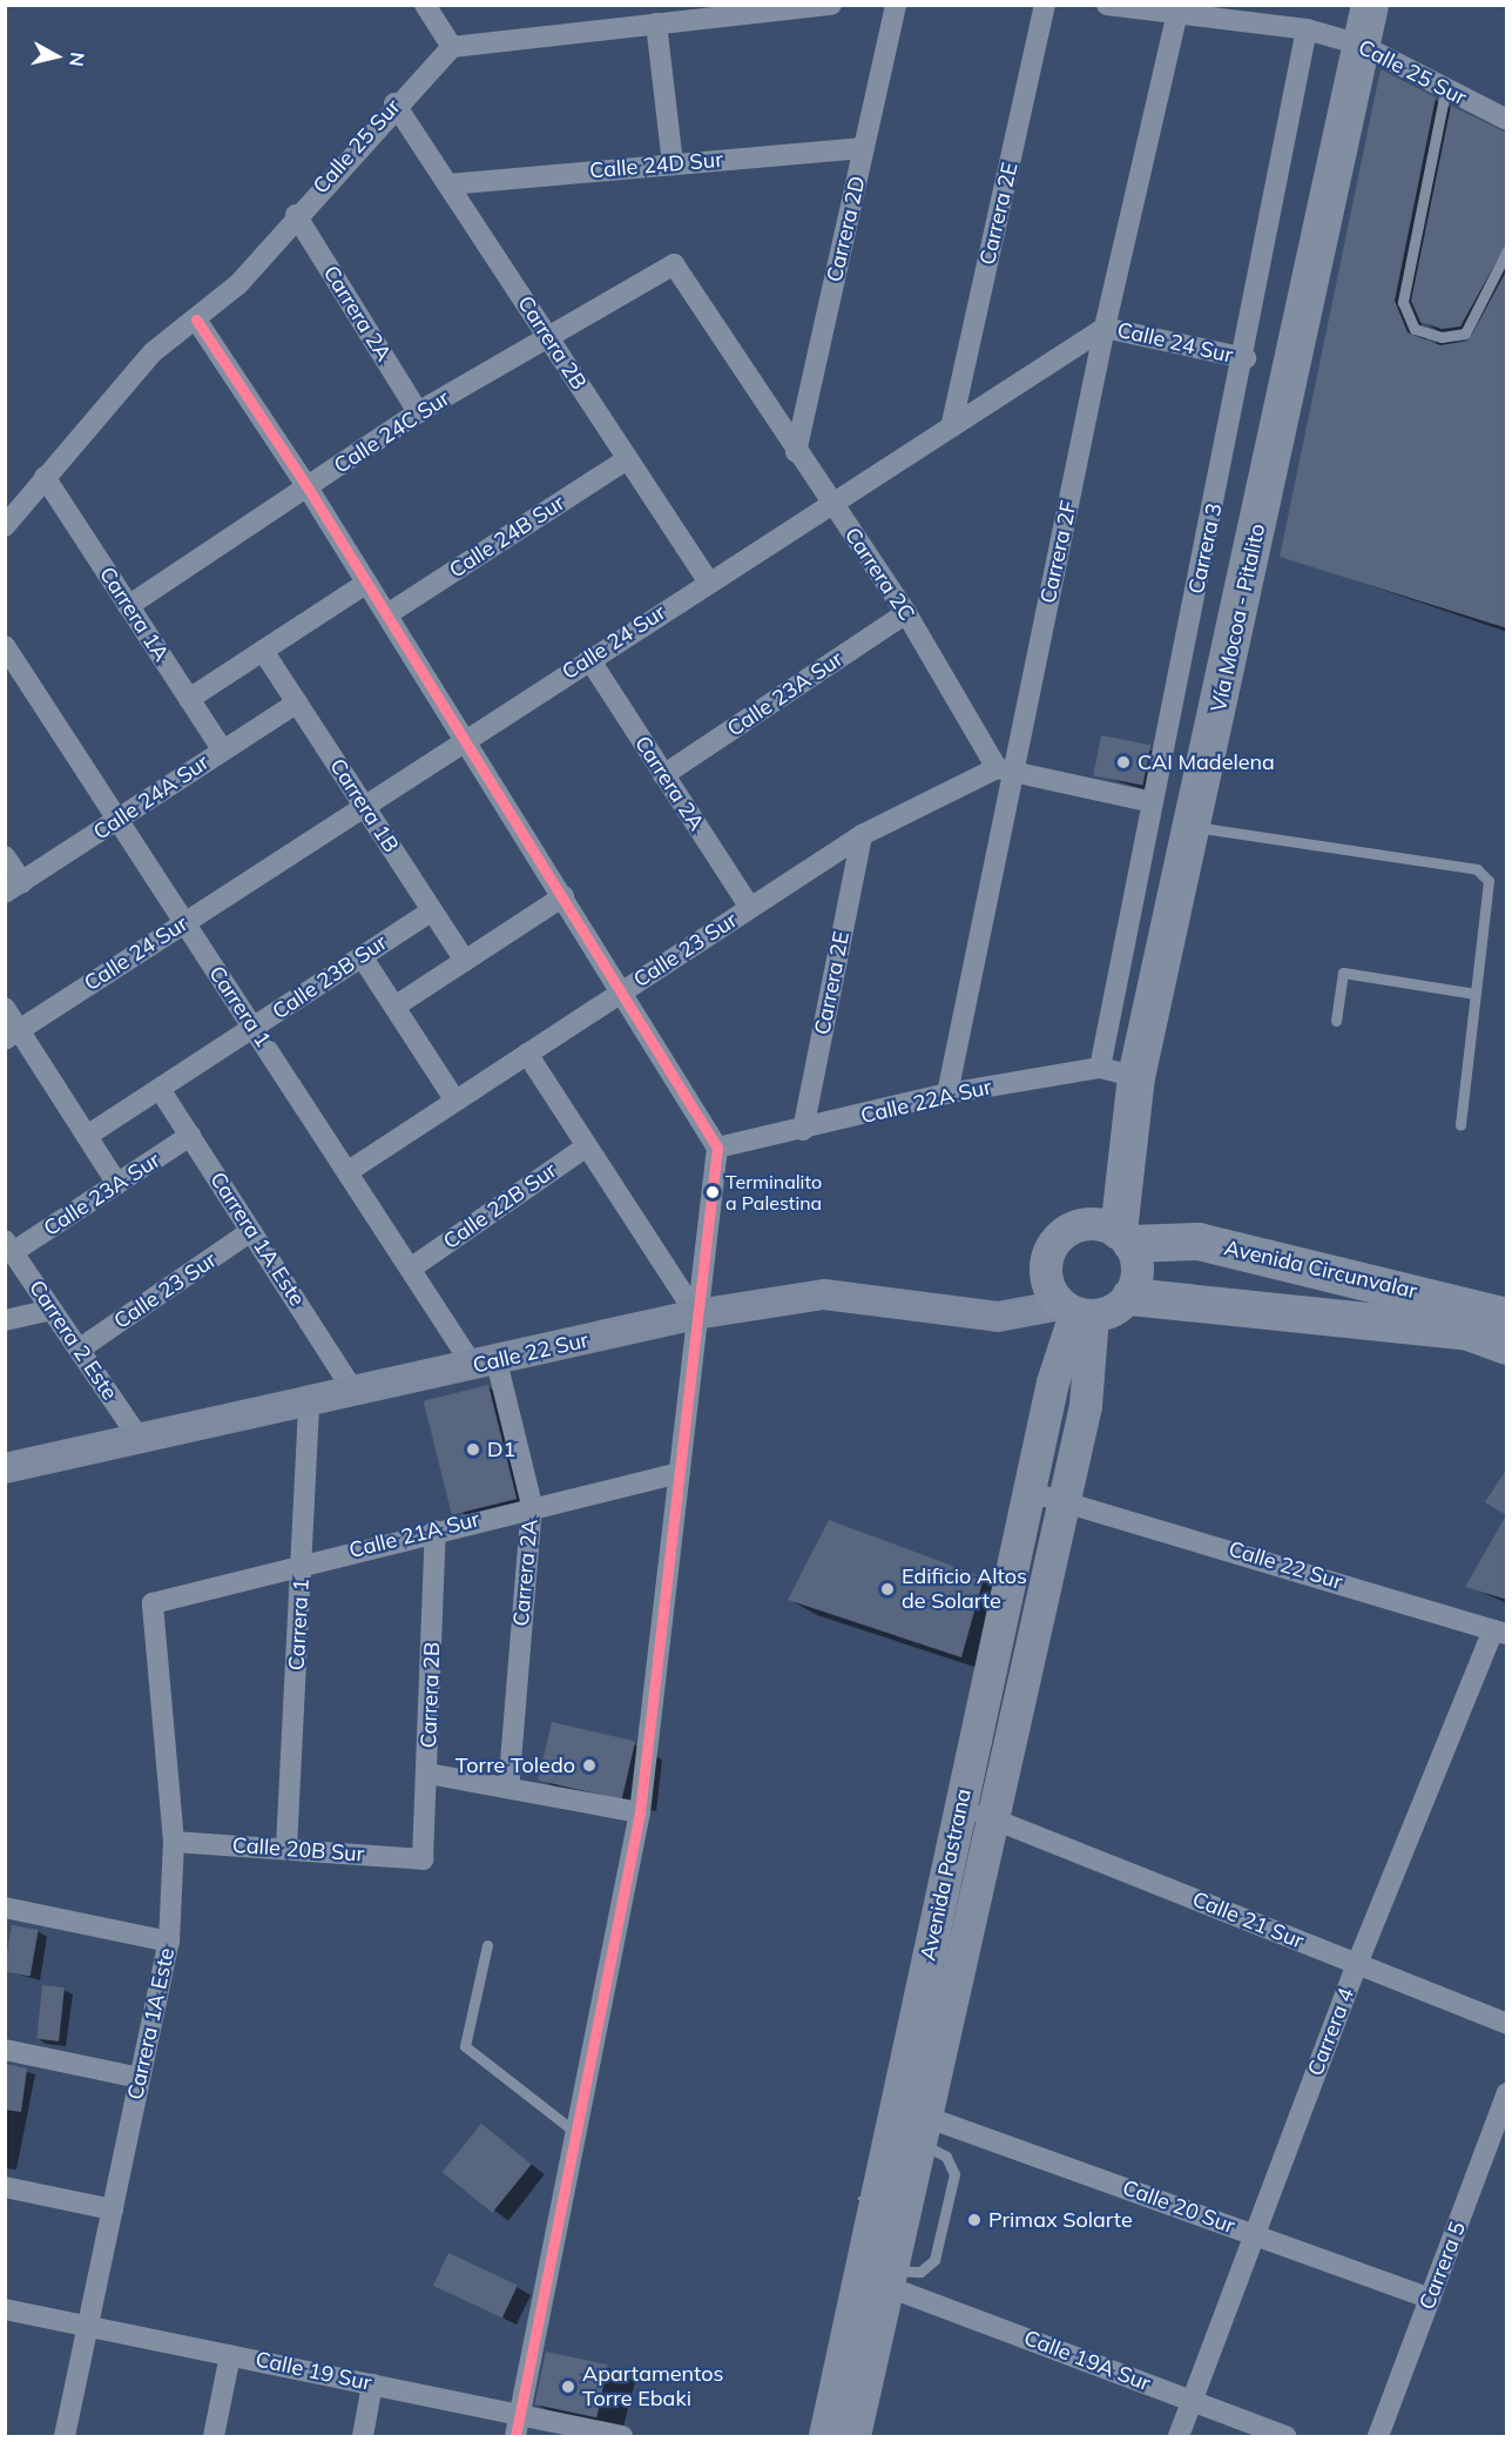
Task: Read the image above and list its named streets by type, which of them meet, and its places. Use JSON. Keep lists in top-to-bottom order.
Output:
{
  "streets": {
    "highway": ["Vía Mocoa - Pitalito", "Avenida Circunvalar"],
    "main road": ["Calle 22 Sur", "Avenida Pastrana"],
    "street": [
      "Calle 25 Sur",
      "Calle 24D Sur",
      "Carrera 2E",
      "Carrera 2D",
      "Carrera 2A",
      "Carrera 2B",
      "Calle 24 Sur",
      "Calle 24C Sur",
      "Calle 24B Sur",
      "Carrera 3",
      "Carrera 2F",
      "Carrera 2C",
      "Carrera 1A",
      "Calle 23A Sur",
      "Calle 24A Sur",
      "Carrera 1B",
      "Calle 23 Sur",
      "Calle 23B Sur",
      "Carrera 1",
      "Calle 22A Sur",
      "Calle 22B Sur",
      "Carrera 1A Este",
      "Carrera 2 Este",
      "Calle 21A Sur",
      "Calle 20B Sur",
      "Calle 21 Sur",
      "Carrera 4",
      "Calle 20 Sur",
      "Carrera 5",
      "Calle 19A Sur",
      "Calle 19 Sur"
    ]
  },
  "crossings": [
    ["Calle 25 Sur", "Carrera 2A"],
    ["Calle 25 Sur", "Carrera 2B"],
    ["Calle 25 Sur", "Carrera 3"],
    ["Calle 25 Sur", "Carrera 2F"],
    ["Calle 25 Sur", "Carrera 1A"],
    ["Calle 25 Sur", "Vía Mocoa - Pitalito"],
    ["Calle 24D Sur", "Carrera 2D"],
    ["Calle 24D Sur", "Carrera 2B"],
    ["Carrera 2E", "Calle 24 Sur"],
    ["Carrera 2E", "Calle 23 Sur"],
    ["Carrera 2E", "Calle 22A Sur"],
    ["Carrera 2D", "Carrera 2C"],
    ["Carrera 2A", "Calle 24 Sur"],
    ["Carrera 2A", "Calle 24C Sur"],
    ["Carrera 2A", "Calle 23A Sur"],
    ["Carrera 2A", "Calle 23 Sur"],
    ["Carrera 2A", "Carrera 1"],
    ["Carrera 2A", "Calle 22 Sur"],
    ["Carrera 2A", "Calle 21A Sur"],
    ["Carrera 2B", "Calle 24 Sur"],
    ["Carrera 2B", "Calle 24C Sur"],
    ["Carrera 2B", "Calle 24B Sur"],
    ["Carrera 2B", "Calle 21A Sur"],
    ["Carrera 2B", "Calle 20B Sur"],
    ["Calle 24 Sur", "Carrera 3"],
    ["Calle 24 Sur", "Carrera 2F"],
    ["Calle 24 Sur", "Carrera 2C"],
    ["Calle 24 Sur", "Carrera 1B"],
    ["Calle 24 Sur", "Carrera 1"],
    ["Calle 24C Sur", "Carrera 2C"],
    ["Calle 24C Sur", "Carrera 1A"],
    ["Carrera 3", "Calle 22A Sur"],
    ["Carrera 2F", "Carrera 2C"],
    ["Carrera 2F", "Calle 23 Sur"],
    ["Carrera 2F", "Calle 22A Sur"],
    ["Carrera 2C", "Calle 23A Sur"],
    ["Carrera 2C", "Calle 23 Sur"],
    ["Carrera 1A", "Calle 24A Sur"],
    ["Vía Mocoa - Pitalito", "Calle 22A Sur"],
    ["Vía Mocoa - Pitalito", "Avenida Circunvalar"],
    ["Vía Mocoa - Pitalito", "Calle 22 Sur"],
    ["Vía Mocoa - Pitalito", "Avenida Pastrana"],
    ["Calle 23A Sur", "Carrera 1A Este"],
    ["Calle 23A Sur", "Carrera 2 Este"],
    ["Calle 24A Sur", "Carrera 1B"],
    ["Calle 24A Sur", "Carrera 1"],
    ["Carrera 1B", "Calle 23B Sur"],
    ["Calle 23 Sur", "Carrera 1"],
    ["Calle 23 Sur", "Carrera 1A Este"],
    ["Calle 23 Sur", "Carrera 2 Este"],
    ["Calle 23B Sur", "Carrera 1"],
    ["Calle 23B Sur", "Carrera 1A Este"],
    ["Carrera 1", "Calle 22B Sur"],
    ["Carrera 1", "Calle 22 Sur"],
    ["Carrera 1", "Calle 21A Sur"],
    ["Carrera 1", "Calle 20B Sur"],
    ["Carrera 1A Este", "Calle 22 Sur"],
    ["Carrera 1A Este", "Calle 21A Sur"],
    ["Carrera 1A Este", "Calle 20B Sur"],
    ["Carrera 1A Este", "Calle 19 Sur"],
    ["Avenida Circunvalar", "Calle 22 Sur"],
    ["Avenida Circunvalar", "Avenida Pastrana"],
    ["Carrera 2 Este", "Calle 22 Sur"],
    ["Calle 22 Sur", "Avenida Pastrana"],
    ["Calle 22 Sur", "Carrera 4"],
    ["Avenida Pastrana", "Calle 21 Sur"],
    ["Avenida Pastrana", "Calle 20 Sur"],
    ["Avenida Pastrana", "Calle 19A Sur"],
    ["Calle 21 Sur", "Carrera 4"],
    ["Carrera 4", "Calle 20 Sur"],
    ["Carrera 4", "Calle 19A Sur"],
    ["Calle 20 Sur", "Carrera 5"]
  ],
  "places": [
    "CAI Madelena",
    "Terminalito a Palestina",
    "D1",
    "Edificio Altos de Solarte",
    "Torre Toledo",
    "Primax Solarte",
    "Apartamentos Torre Ebaki"
  ],
  "north": "right"
}
